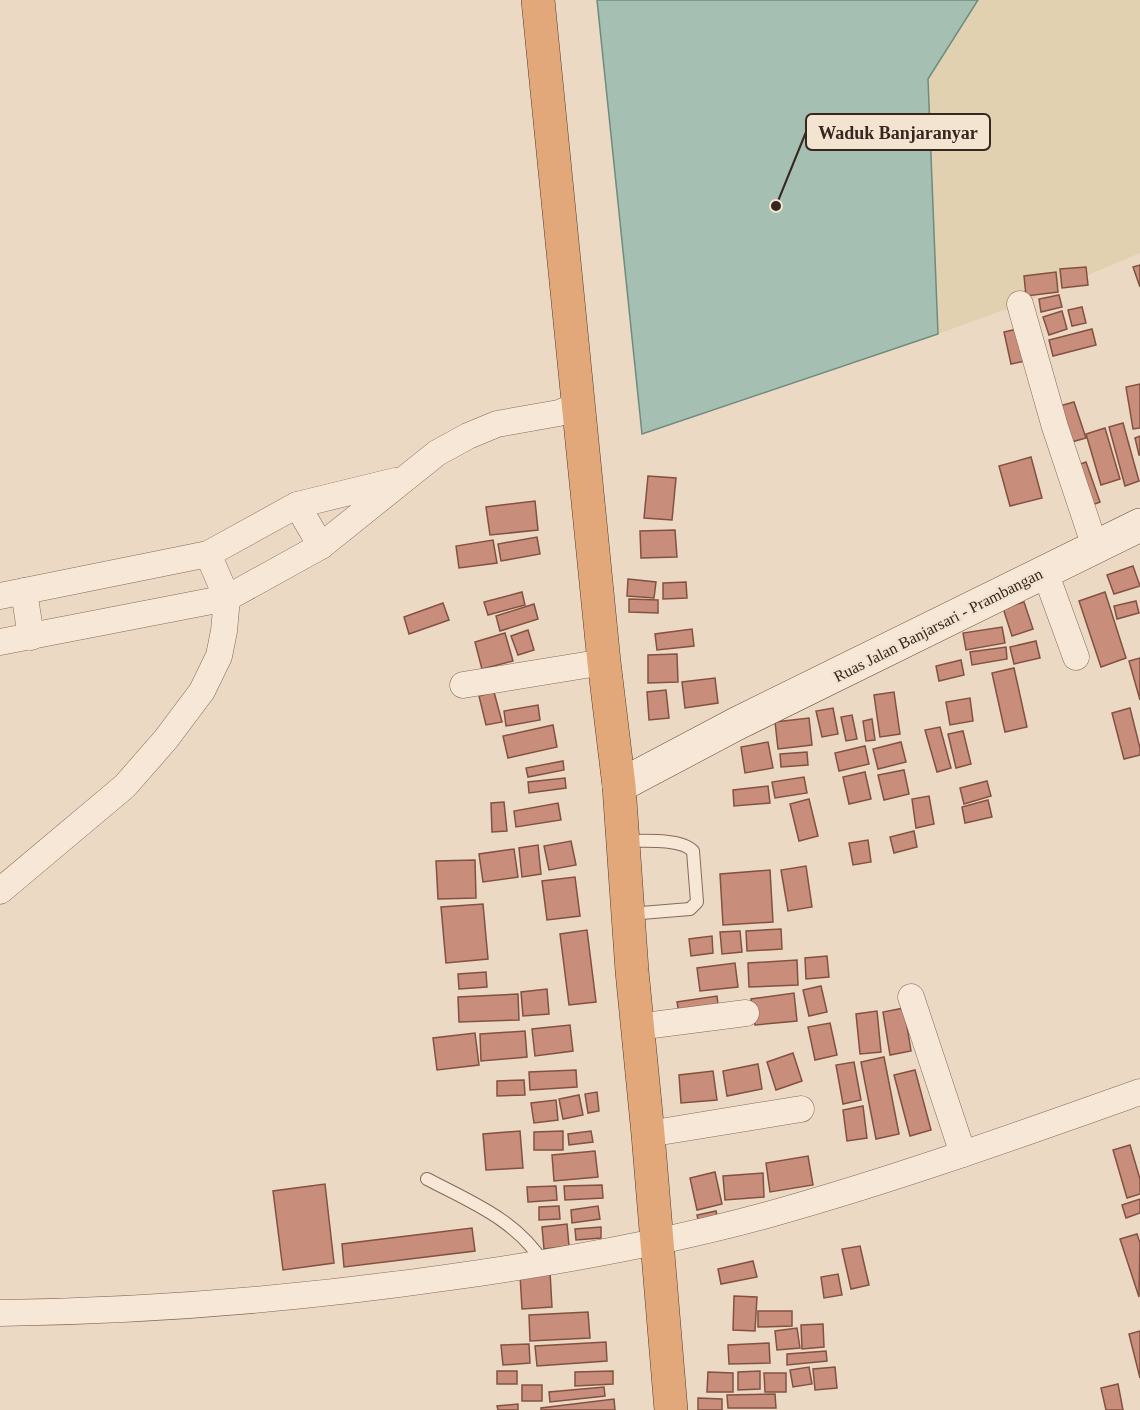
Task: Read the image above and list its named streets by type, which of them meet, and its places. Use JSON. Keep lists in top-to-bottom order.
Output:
{
  "streets": {
    "main road": ["Ruas Jalan Banjarsari - Prambangan"]
  },
  "places": ["Waduk Banjaranyar"]
}
